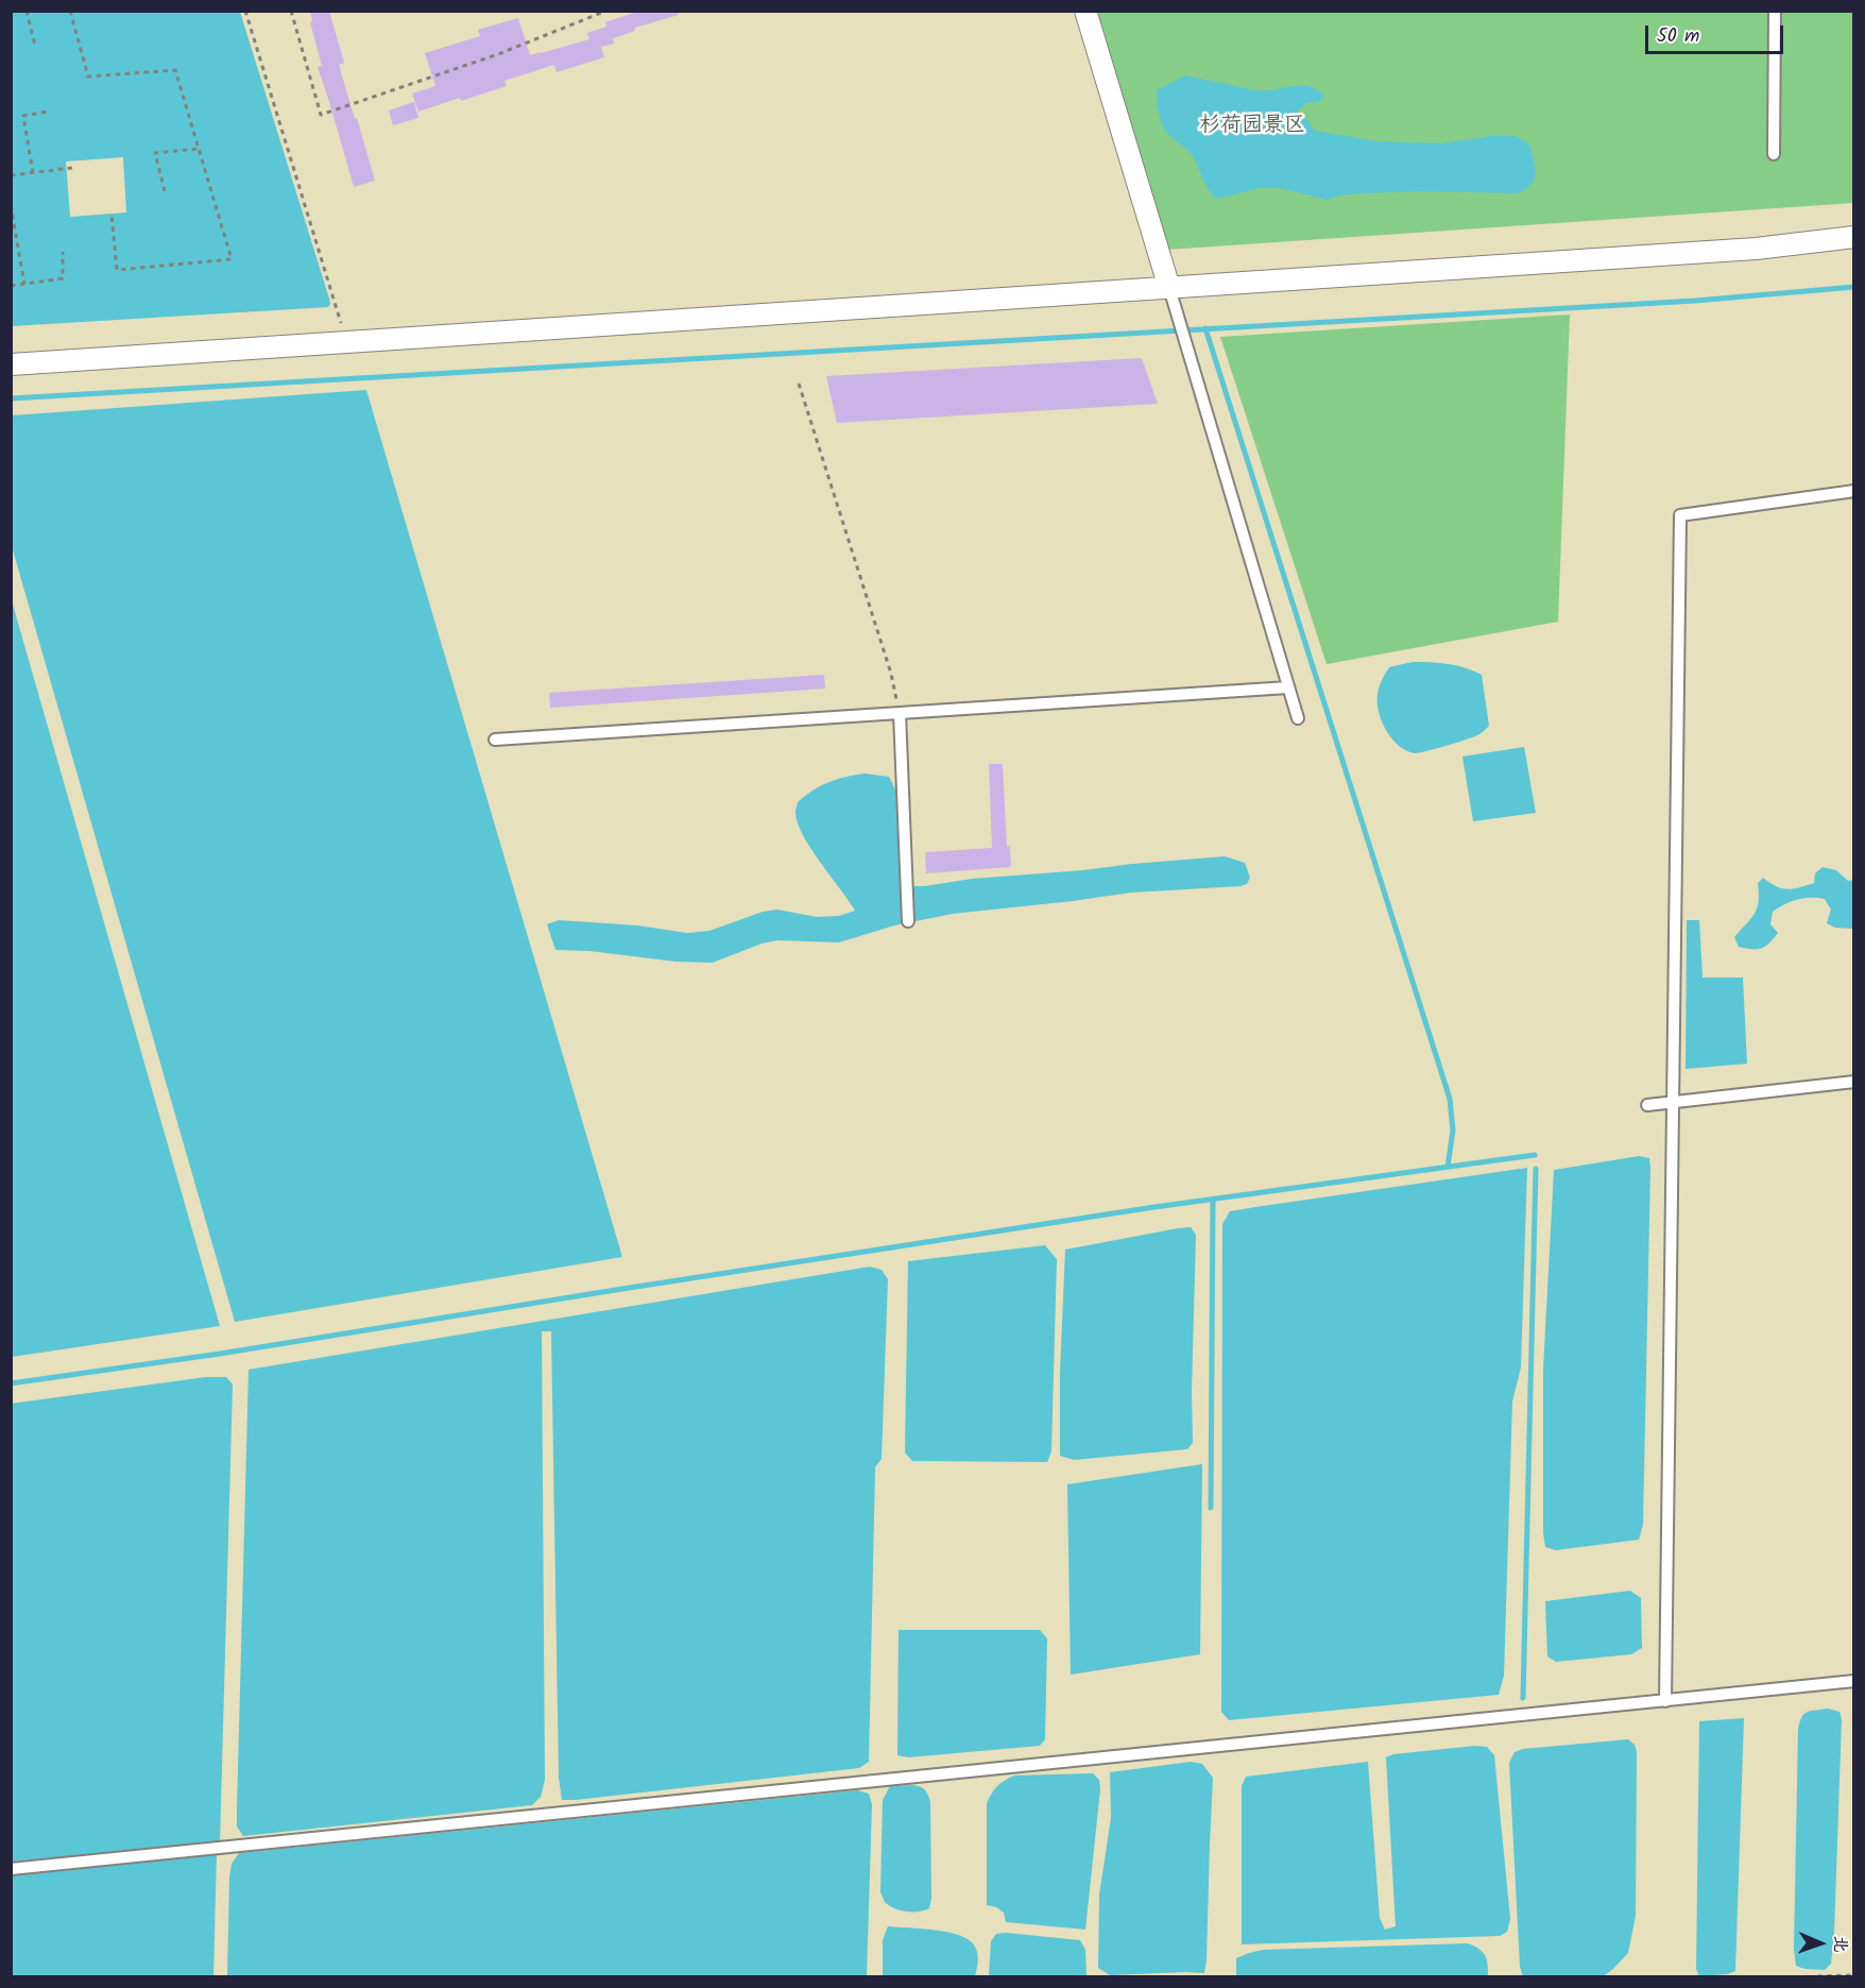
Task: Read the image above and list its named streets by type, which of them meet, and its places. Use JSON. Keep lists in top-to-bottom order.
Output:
{
  "parks": ["杉荷园景区"],
  "scale_bar": "50 m",
  "north": "right"
}
